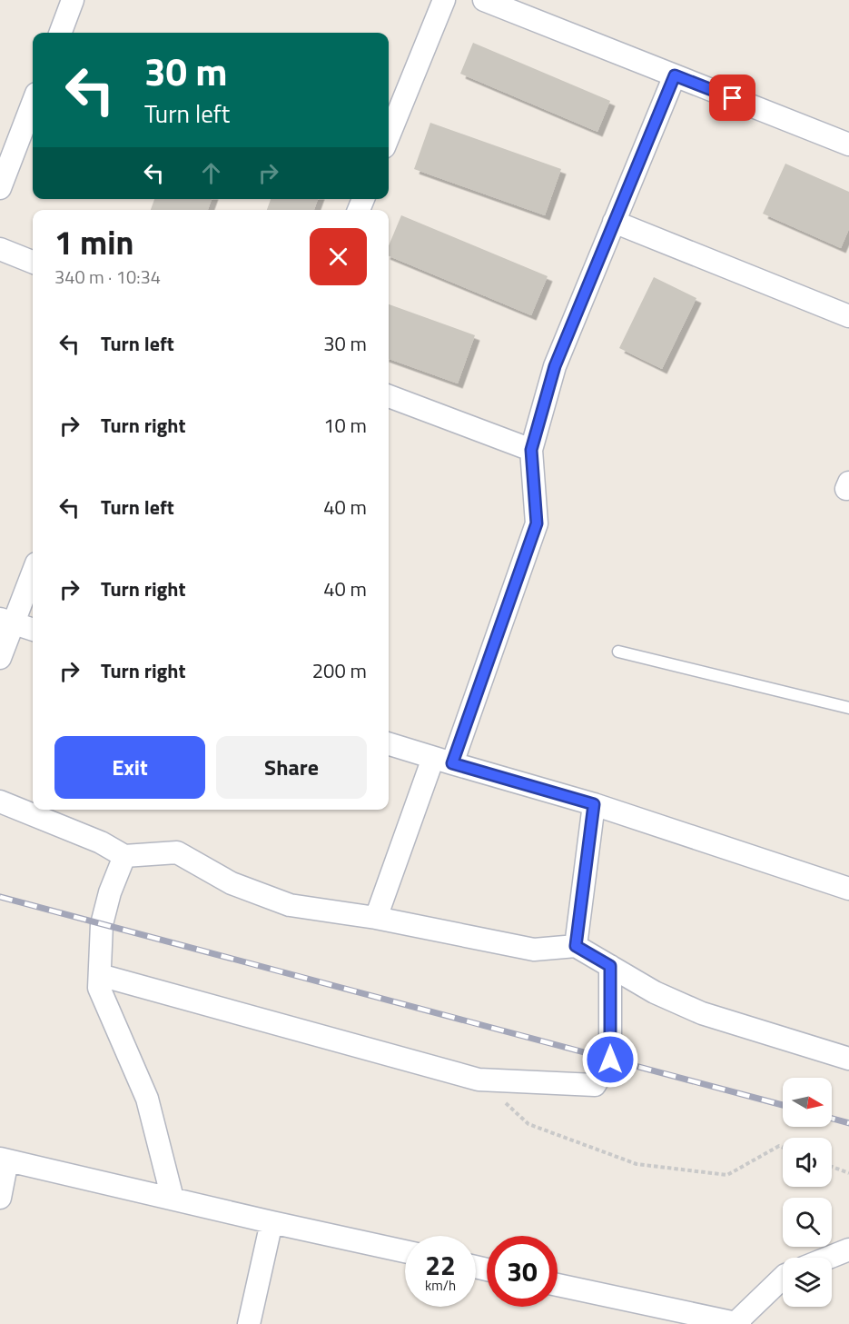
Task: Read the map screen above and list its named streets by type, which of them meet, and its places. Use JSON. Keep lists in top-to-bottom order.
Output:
{
  "north": "right",
  "page": {
    "turn": ["30 m", "Turn left"],
    "heading": ["1 min", "340 m · 10:34"],
    "list": [
      {
        "name": "Turn left",
        "value": "30 m"
      },
      {
        "name": "Turn right",
        "value": "10 m"
      },
      {
        "name": "Turn left",
        "value": "40 m"
      },
      {
        "name": "Turn right",
        "value": "40 m"
      },
      {
        "name": "Turn right",
        "value": "200 m"
      }
    ],
    "buttons": ["Exit", "Share"],
    "speed": "22 km/h",
    "limit": "30"
  }
}
